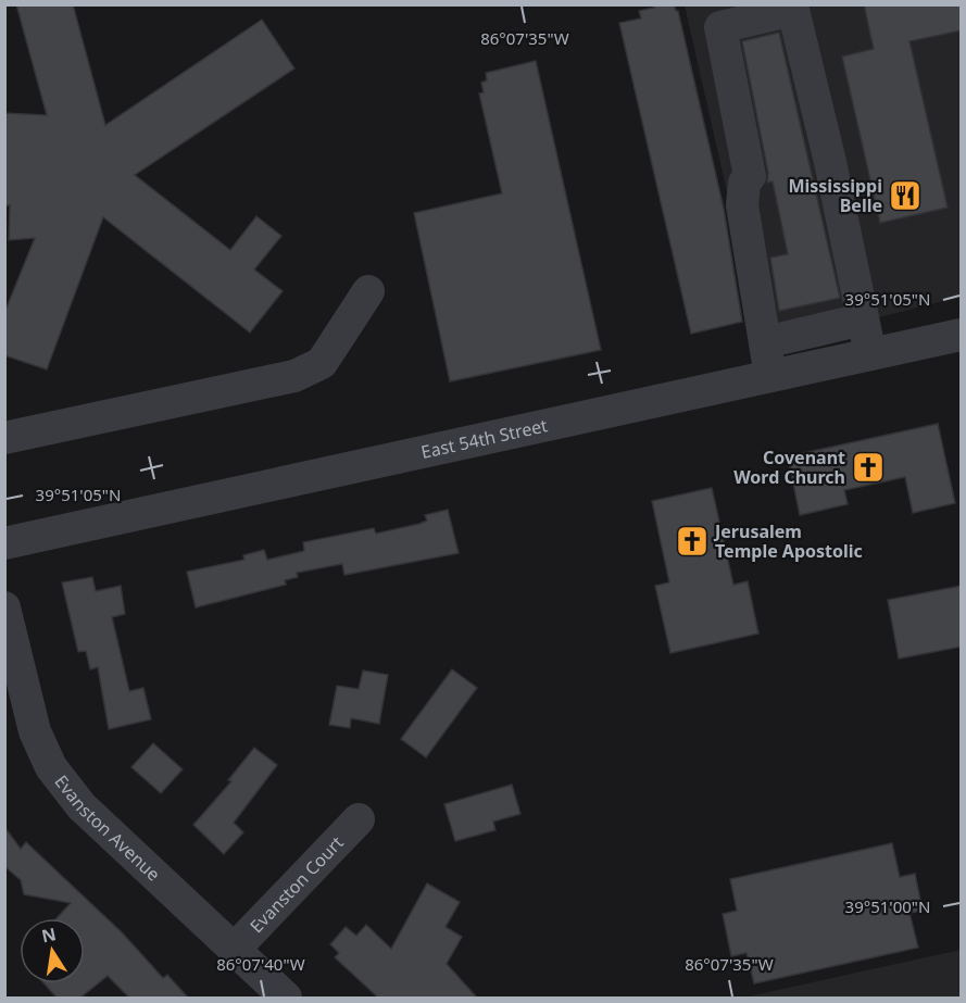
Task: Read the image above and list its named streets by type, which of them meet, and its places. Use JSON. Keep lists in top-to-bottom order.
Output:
{
  "streets": {
    "street": ["East 54th Street", "Evanston Avenue", "Evanston Court"]
  },
  "crossings": [
    ["Evanston Avenue", "Evanston Court"]
  ],
  "places": {
    "restaurant": ["Mississippi Belle"],
    "church": ["Covenant Word Church", "Jerusalem Temple Apostolic"]
  },
  "north": "top",
  "coordinates": [
    "86°07'35\"W",
    "39°51'05\"N",
    "39°51'00\"N",
    "86°07'40\"W"
  ]
}
